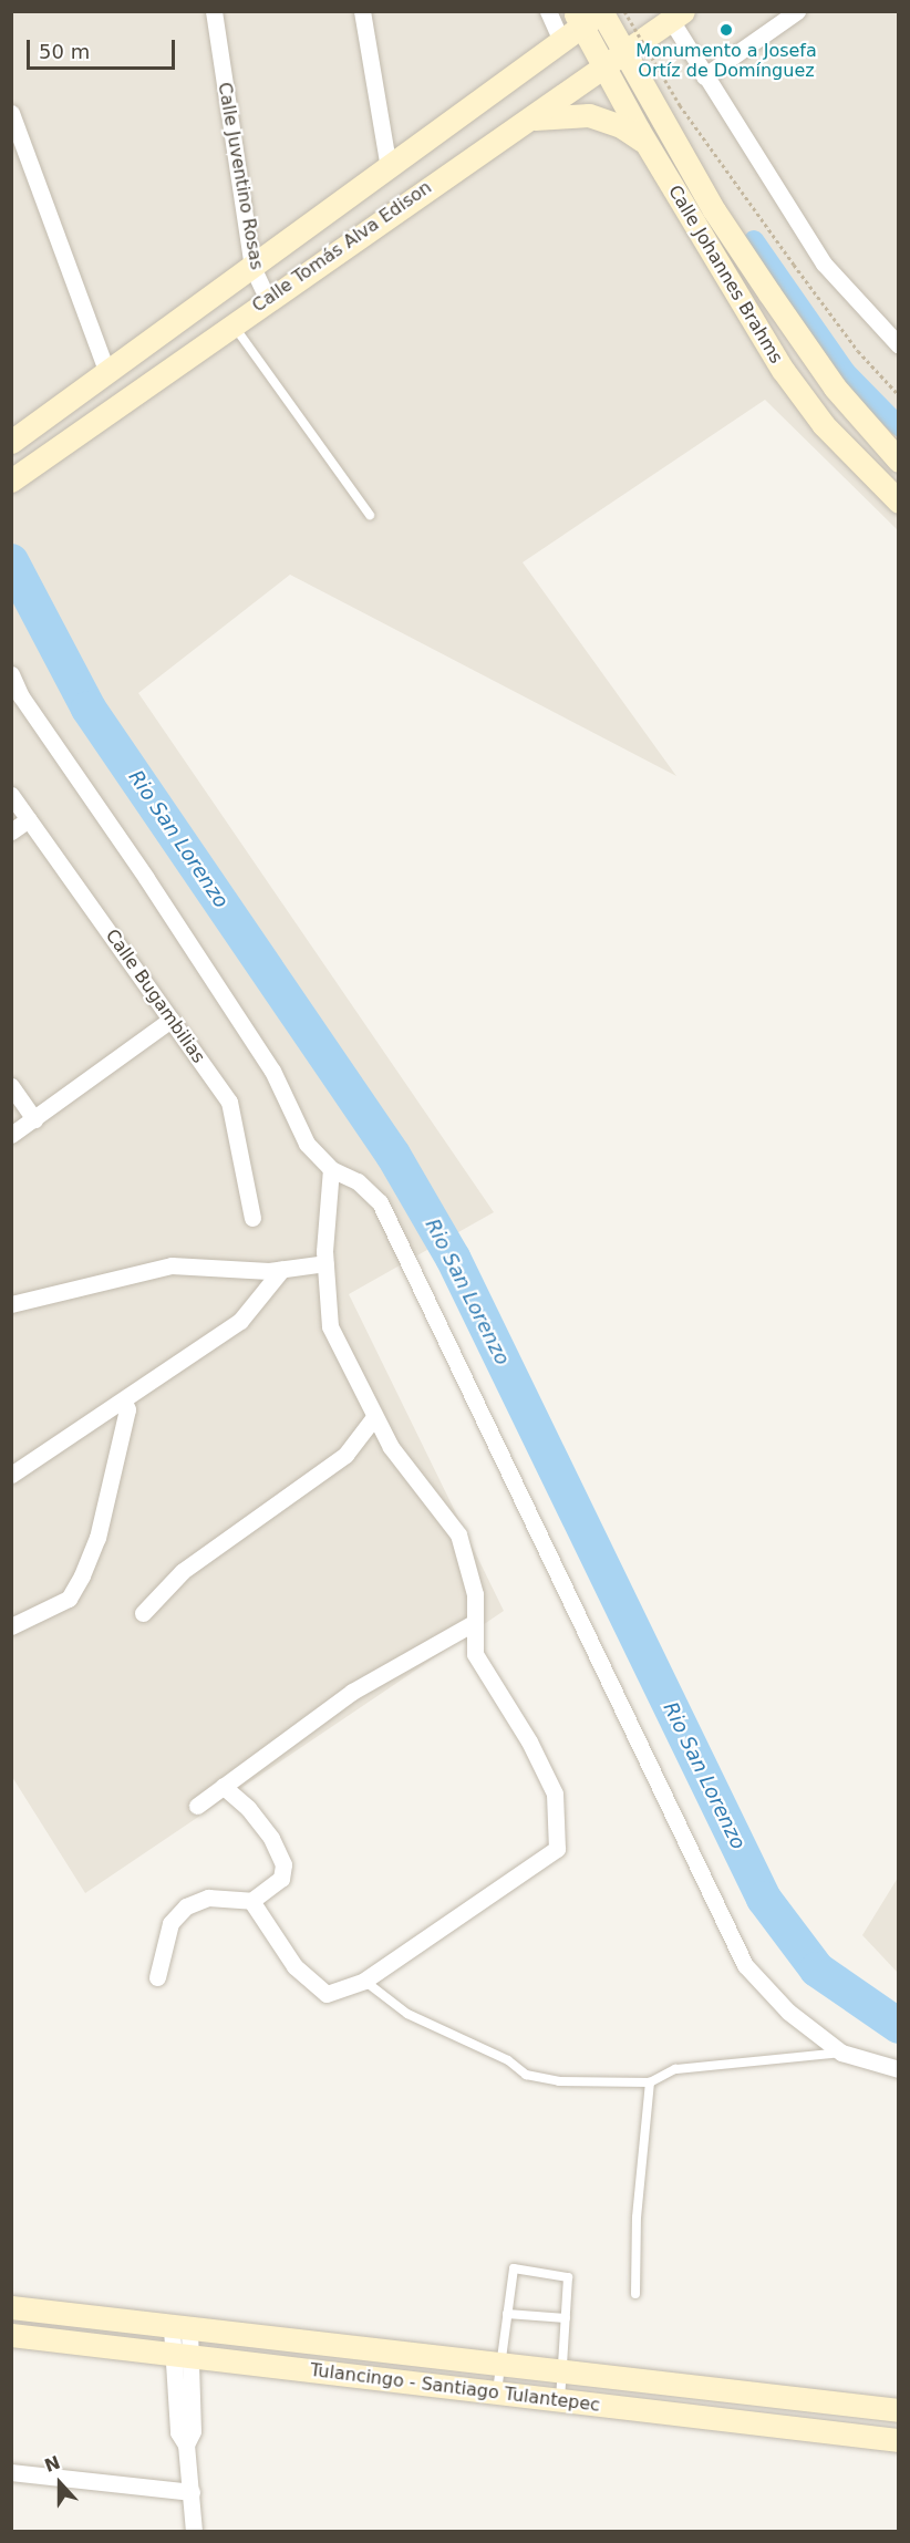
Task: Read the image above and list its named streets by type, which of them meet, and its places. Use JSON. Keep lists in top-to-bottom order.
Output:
{
  "streets": {
    "main road": ["Calle Tomás Alva Edison", "Calle Johannes Brahms", "Tulancingo - Santiago Tulantepec"],
    "street": ["Calle Juventino Rosas", "Calle Bugambilias"]
  },
  "crossings": [
    ["Calle Juventino Rosas", "Calle Tomás Alva Edison"],
    ["Calle Tomás Alva Edison", "Calle Johannes Brahms"]
  ],
  "water": ["Rio San Lorenzo"],
  "places": ["Monumento a Josefa Ortíz de Domínguez"],
  "scale_bar": "50 m",
  "north": "top"
}
